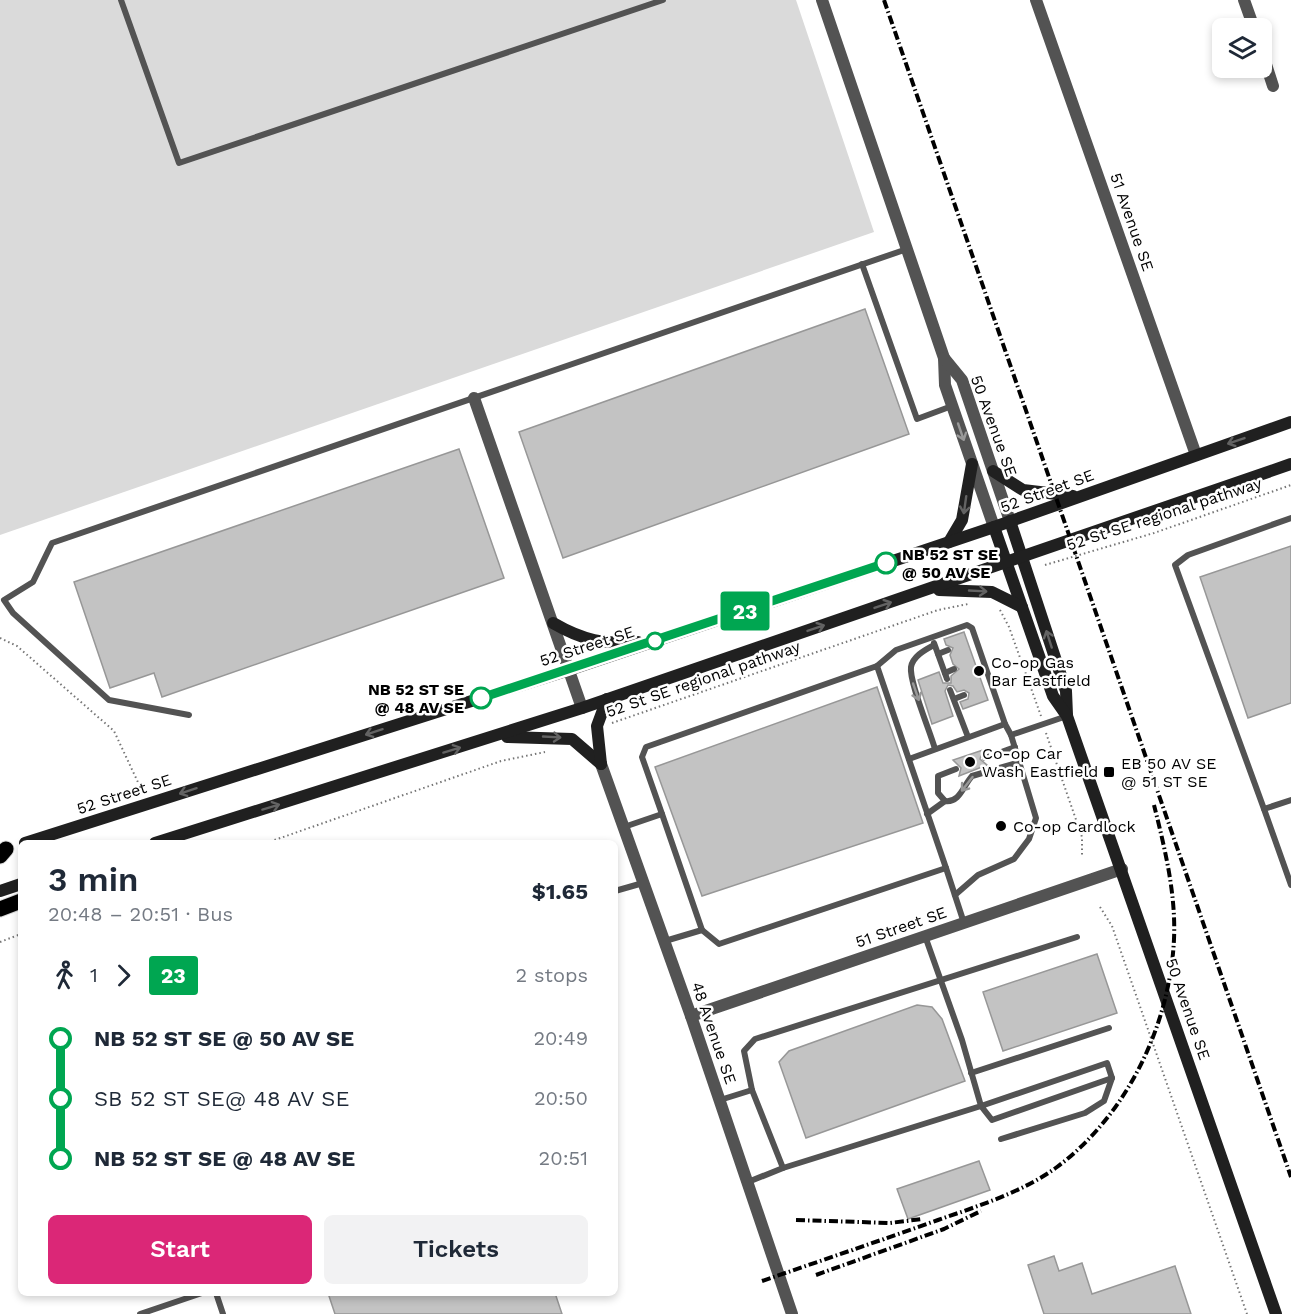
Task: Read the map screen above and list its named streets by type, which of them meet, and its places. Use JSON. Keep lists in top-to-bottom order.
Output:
{
  "streets": {
    "main road": ["50 Avenue SE", "52 Street SE"],
    "street": ["51 Avenue SE", "51 Street SE", "48 Avenue SE"],
    "path": ["52 St SE regional pathway"]
  },
  "crossings": [
    ["51 Avenue SE", "52 Street SE"],
    ["50 Avenue SE", "52 Street SE"],
    ["50 Avenue SE", "51 Street SE"],
    ["51 Street SE", "48 Avenue SE"]
  ],
  "places": {
    "other": [
      "NB 52 ST SE @ 50 AV SE",
      "Co-op Gas Bar Eastfield",
      "NB 52 ST SE @ 48 AV SE",
      "Co-op Car Wash Eastfield",
      "Co-op Cardlock"
    ],
    "transit": ["EB 50 AV SE @ 51 ST SE"]
  },
  "lines": ["bus line 23"],
  "page": {
    "on_map": "23",
    "heading": ["3 min", "20:48 – 20:51 · Bus", "$1.65"],
    "legs": ["1", "23", "2 stops"],
    "list": [
      {
        "name": "NB 52 ST SE @ 50 AV SE",
        "value": "20:49"
      },
      {
        "name": "SB 52 ST SE@ 48 AV SE",
        "value": "20:50"
      },
      {
        "name": "NB 52 ST SE @ 48 AV SE",
        "value": "20:51"
      }
    ],
    "buttons": ["Start", "Tickets"]
  }
}
